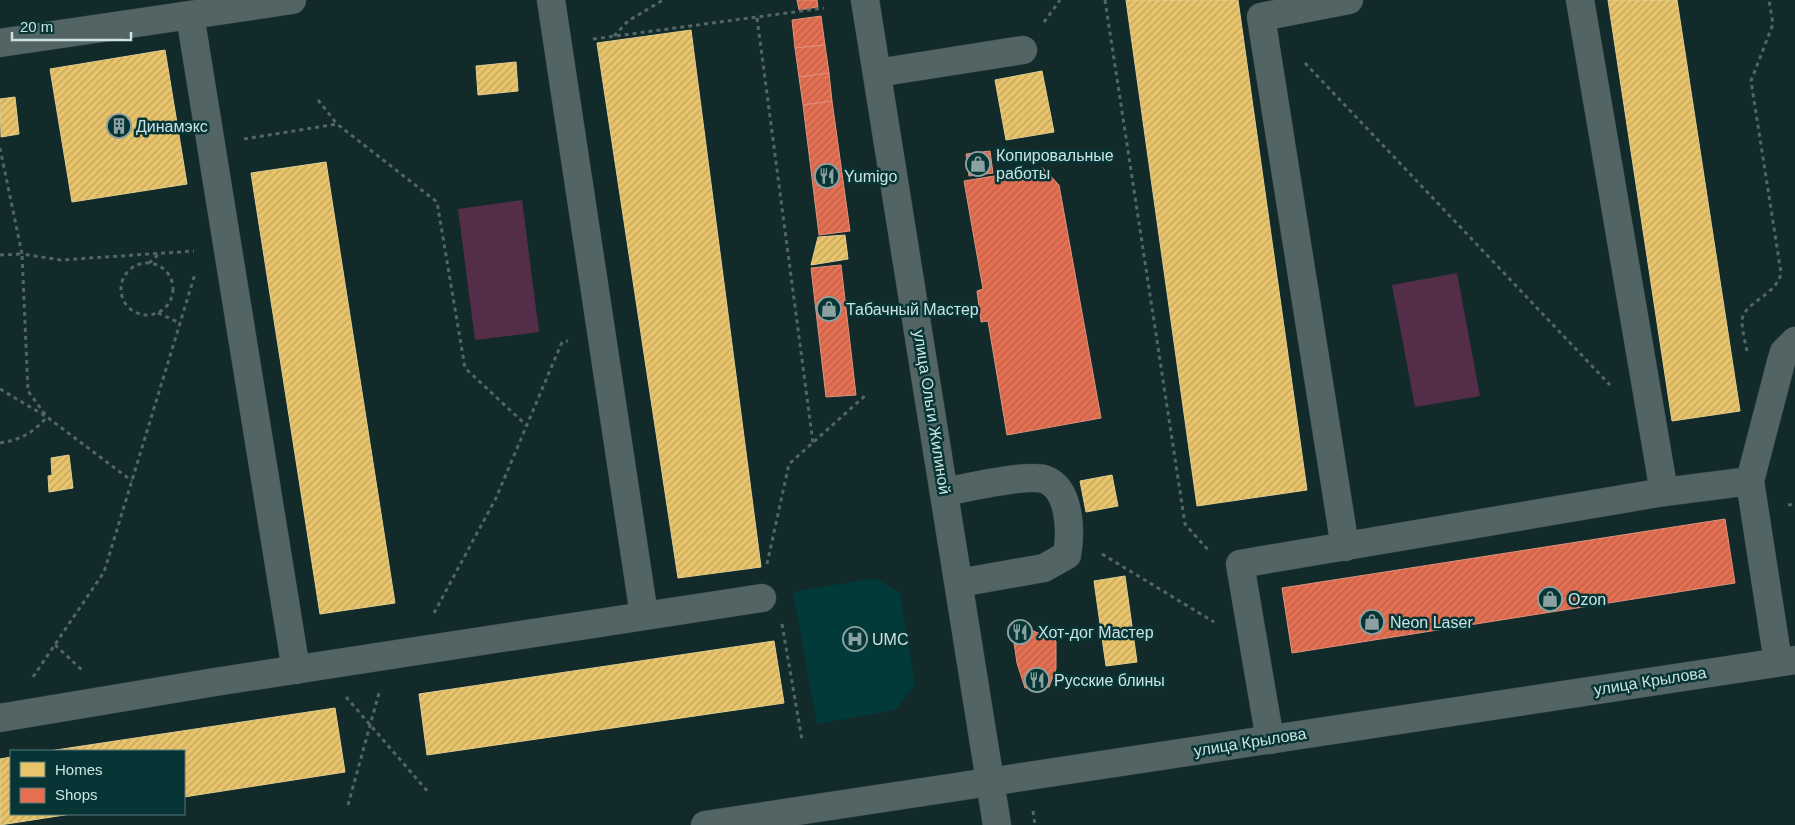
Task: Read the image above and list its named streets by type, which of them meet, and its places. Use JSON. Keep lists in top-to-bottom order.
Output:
{
  "streets": {
    "street": ["улица Ольги Жилиной", "улица Крылова"]
  },
  "crossings": [
    ["улица Ольги Жилиной", "улица Крылова"]
  ],
  "places": {
    "building": ["Динамэкс"],
    "shop": [
      "Копировальные работы",
      "Табачный Мастер",
      "Ozon",
      "Neon Laser"
    ],
    "restaurant": ["Yumigo", "Хот-дог Мастер", "Русские блины"],
    "hospital": ["UMC"]
  },
  "legend": ["Homes", "Shops"],
  "scale_bar": "20 m"
}
